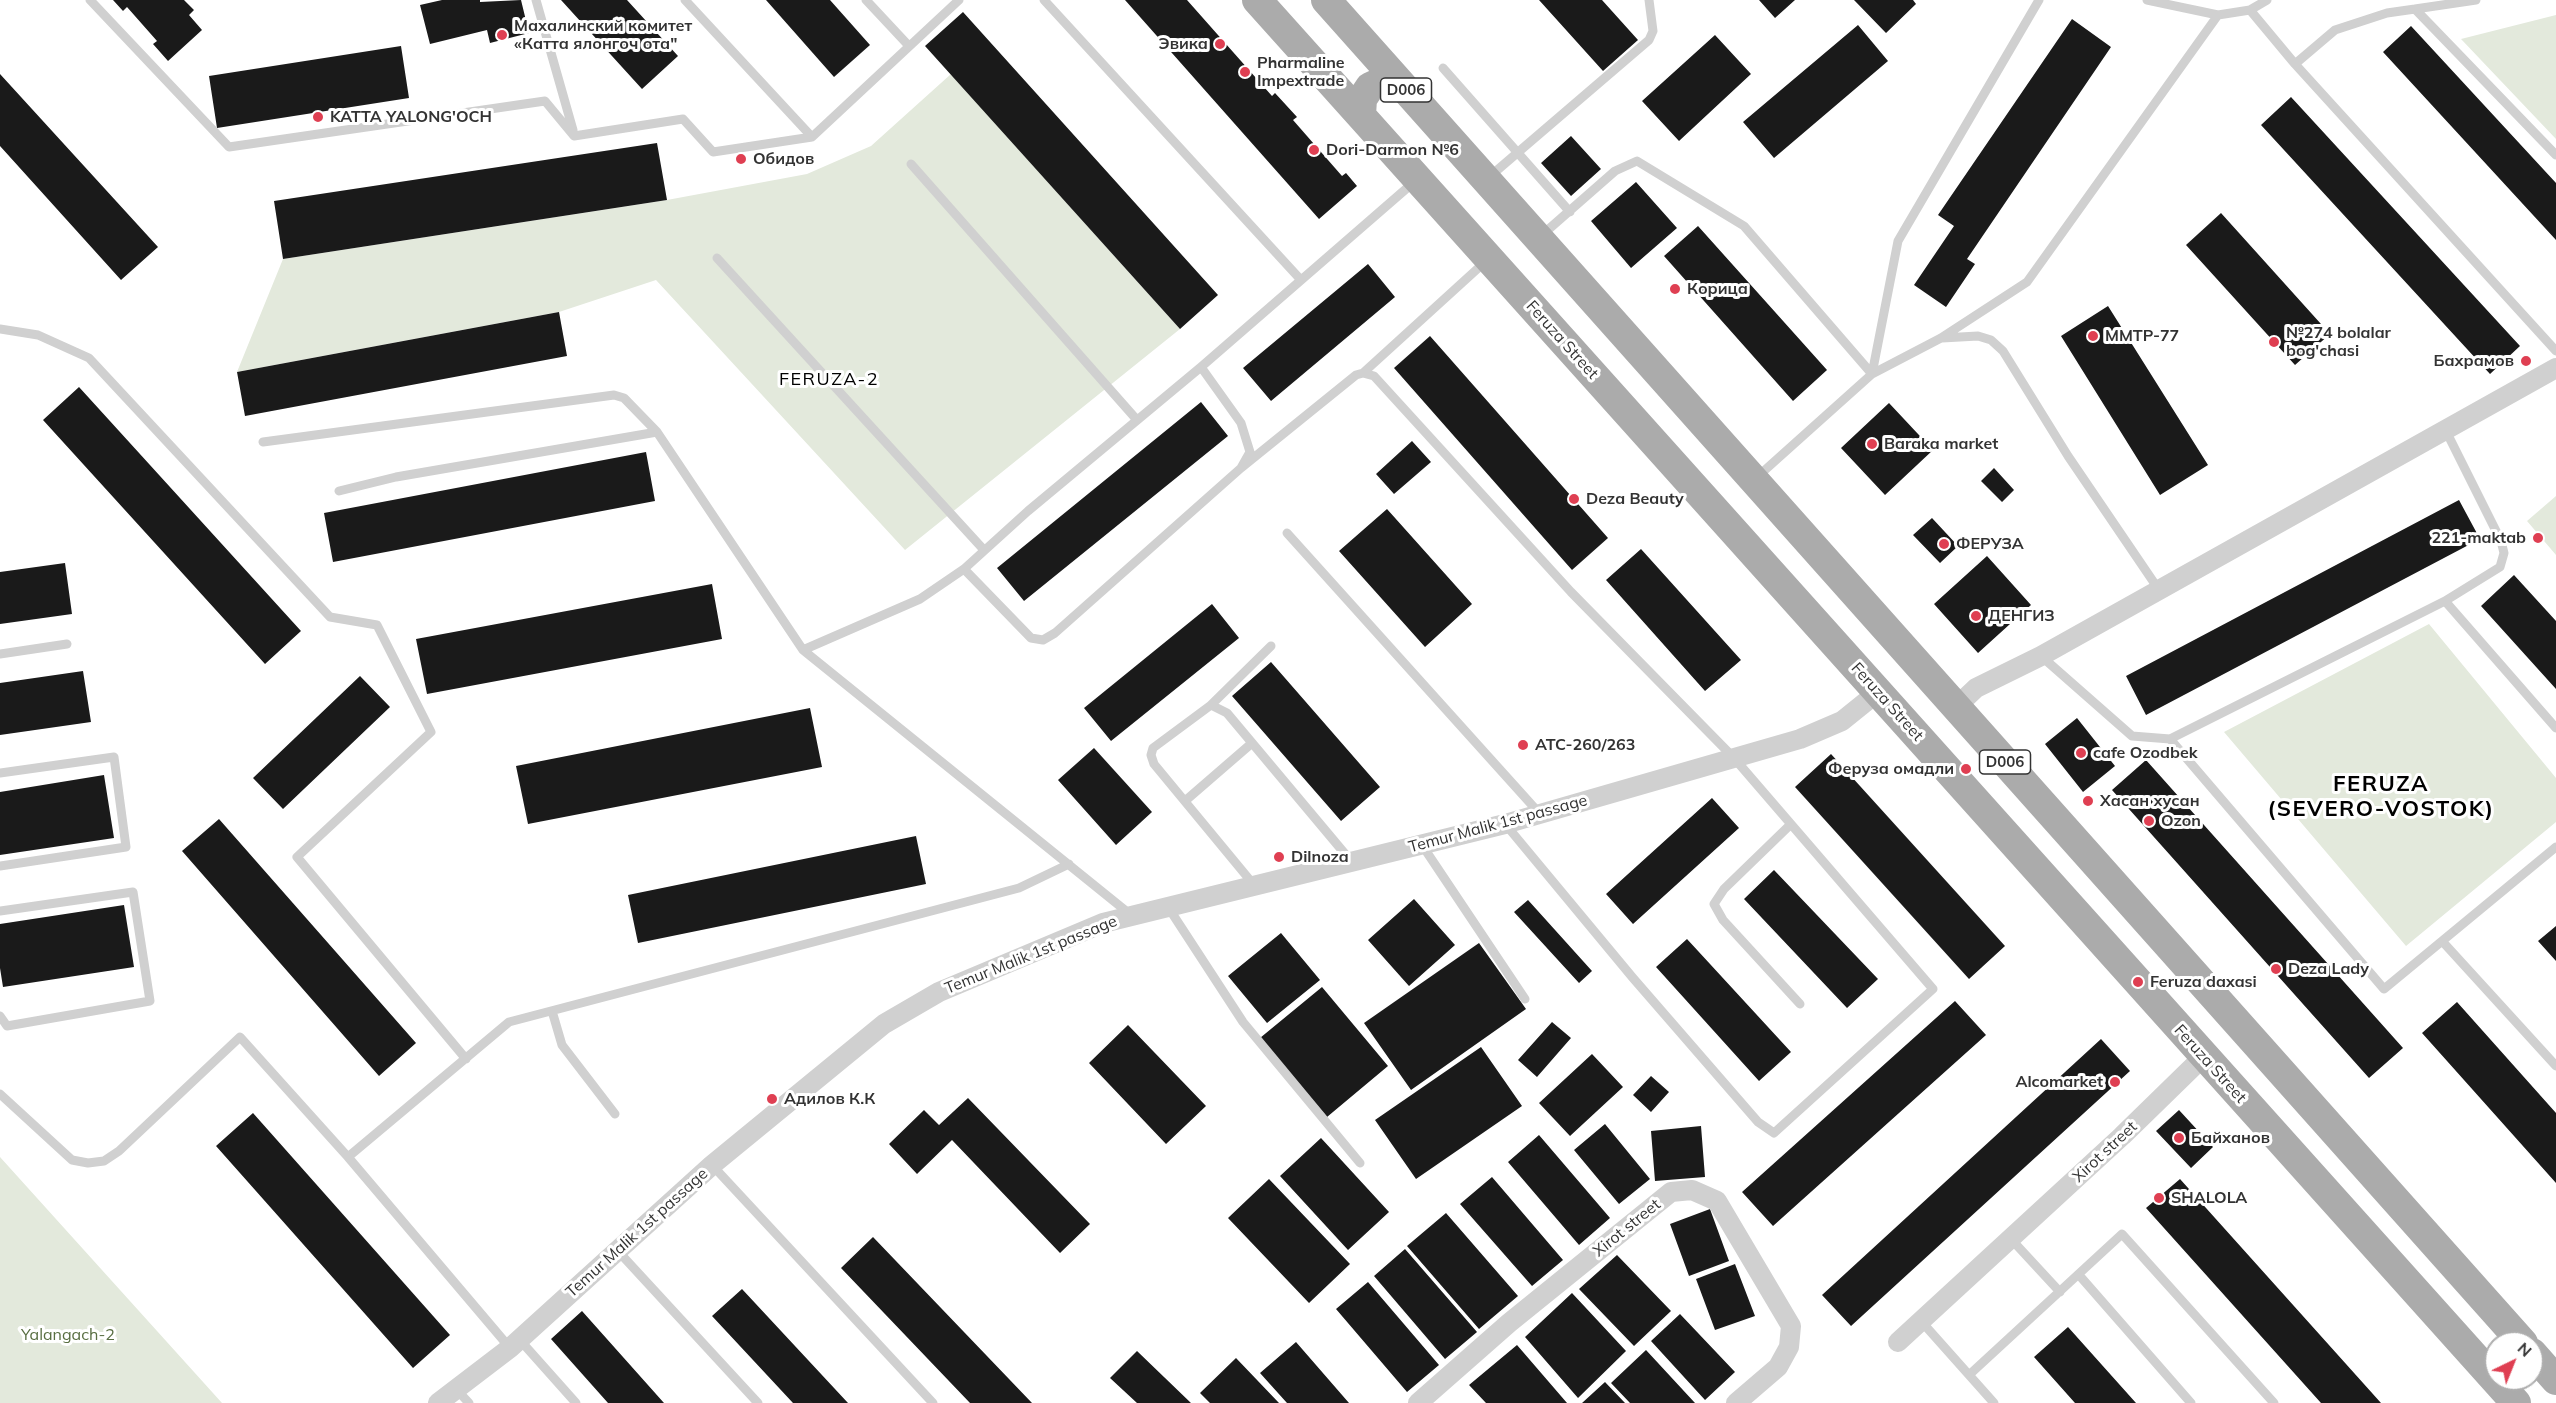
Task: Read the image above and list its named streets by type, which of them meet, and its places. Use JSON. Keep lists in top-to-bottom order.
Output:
{
  "streets": {
    "main road": ["D006", "Feruza Street"],
    "street": ["Temur Malik 1st passage", "Xirot street"]
  },
  "crossings": [
    ["Feruza Street", "Temur Malik 1st passage"],
    ["Feruza Street", "Xirot street"]
  ],
  "districts": ["FERUZA-2", "FERUZA (SEVERO-VOSTOK)"],
  "parks": ["Yalangach-2"],
  "places": [
    "Махалинский комитет «Катта ялонгоч ота\"",
    "Эвика",
    "Pharmaline Impextrade",
    "KATTA YALONG'OCH",
    "Dori-Darmon №6",
    "Обидов",
    "Корица",
    "MMTP-77",
    "№274 bolalar bog'chasi",
    "Бахрамов",
    "Baraka market",
    "Deza Beauty",
    "221-maktab",
    "ФЕРУЗА",
    "ДЕНГИЗ",
    "АТС-260/263",
    "cafe Ozodbek",
    "Феруза омадли",
    "Хасан хусан",
    "Ozon",
    "Dilnoza",
    "Deza Lady",
    "Feruza daxasi",
    "Alcomarket",
    "Адилов К.К",
    "Байханов",
    "SHALOLA"
  ],
  "north": "top right"
}
